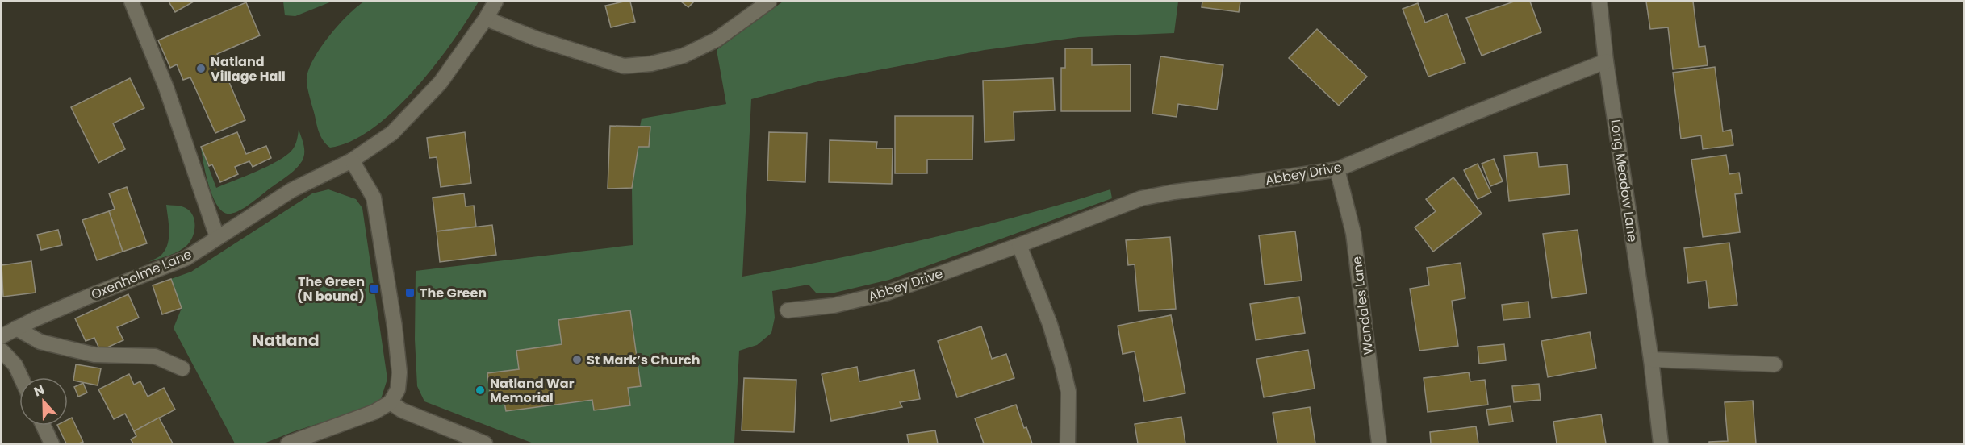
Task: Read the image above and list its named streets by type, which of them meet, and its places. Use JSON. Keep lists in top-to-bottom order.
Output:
{
  "streets": {
    "street": [
      "Abbey Drive",
      "Long Meadow Lane",
      "Oxenholme Lane",
      "Wandales Lane"
    ]
  },
  "crossings": [
    ["Abbey Drive", "Long Meadow Lane"],
    ["Abbey Drive", "Wandales Lane"]
  ],
  "districts": ["Natland"],
  "places": {
    "other": ["Natland Village Hall", "St Mark’s Church", "Natland War Memorial"],
    "transit": ["The Green (N bound)", "The Green"]
  },
  "north": "top"
}
